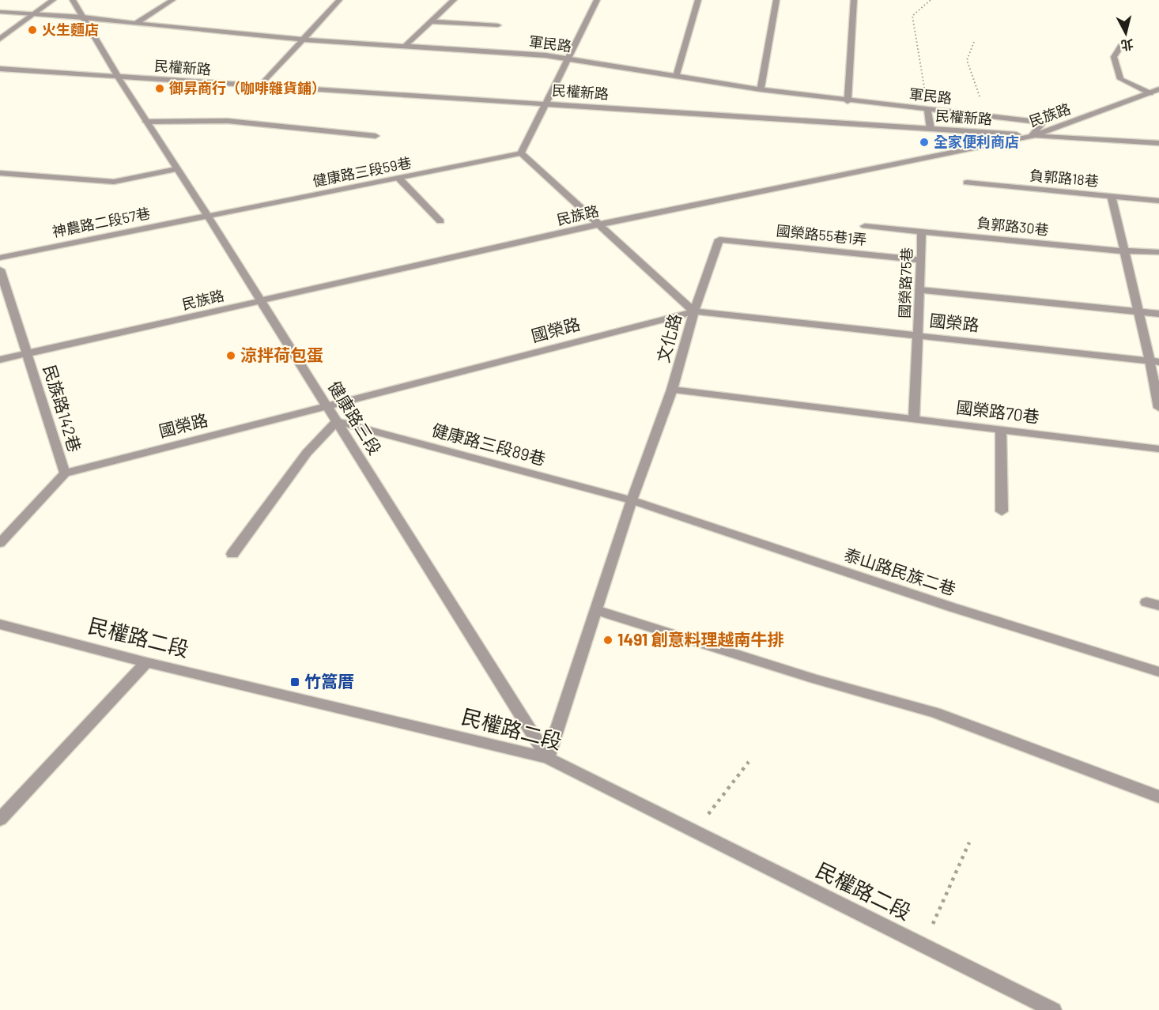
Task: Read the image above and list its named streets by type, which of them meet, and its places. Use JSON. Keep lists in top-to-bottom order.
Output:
{
  "streets": {
    "street": [
      "軍民路",
      "民權新路",
      "民族路",
      "健康路三段59巷",
      "負郭路18巷",
      "神農路二段57巷",
      "負郭路30巷",
      "國榮路55巷1弄",
      "國榮路75巷",
      "國榮路",
      "文化路",
      "民族路142巷",
      "國榮路70巷",
      "健康路三段",
      "健康路三段89巷",
      "泰山路民族二巷",
      "民權路二段"
    ]
  },
  "crossings": [
    ["軍民路", "民權新路"],
    ["軍民路", "民族路"],
    ["軍民路", "健康路三段"],
    ["民權新路", "民族路"],
    ["民權新路", "健康路三段"],
    ["民族路", "文化路"],
    ["民族路", "民族路142巷"],
    ["民族路", "健康路三段"],
    ["健康路三段59巷", "神農路二段57巷"],
    ["健康路三段59巷", "文化路"],
    ["健康路三段59巷", "健康路三段"],
    ["神農路二段57巷", "健康路三段"],
    ["負郭路30巷", "國榮路75巷"],
    ["國榮路55巷1弄", "國榮路75巷"],
    ["國榮路55巷1弄", "國榮路"],
    ["國榮路55巷1弄", "文化路"],
    ["國榮路75巷", "國榮路"],
    ["國榮路", "文化路"],
    ["國榮路", "民族路142巷"],
    ["國榮路", "健康路三段"],
    ["文化路", "國榮路70巷"],
    ["文化路", "健康路三段"],
    ["文化路", "健康路三段89巷"],
    ["文化路", "泰山路民族二巷"],
    ["文化路", "民權路二段"],
    ["健康路三段", "健康路三段89巷"],
    ["健康路三段", "民權路二段"],
    ["健康路三段89巷", "泰山路民族二巷"]
  ],
  "places": {
    "other": [
      "火生麵店",
      "御昇商行（咖啡雜貨鋪）",
      "全家便利商店",
      "涼拌荷包蛋",
      "1491 創意料理越南牛排"
    ],
    "transit": ["竹篙厝"]
  },
  "north": "bottom"
}
